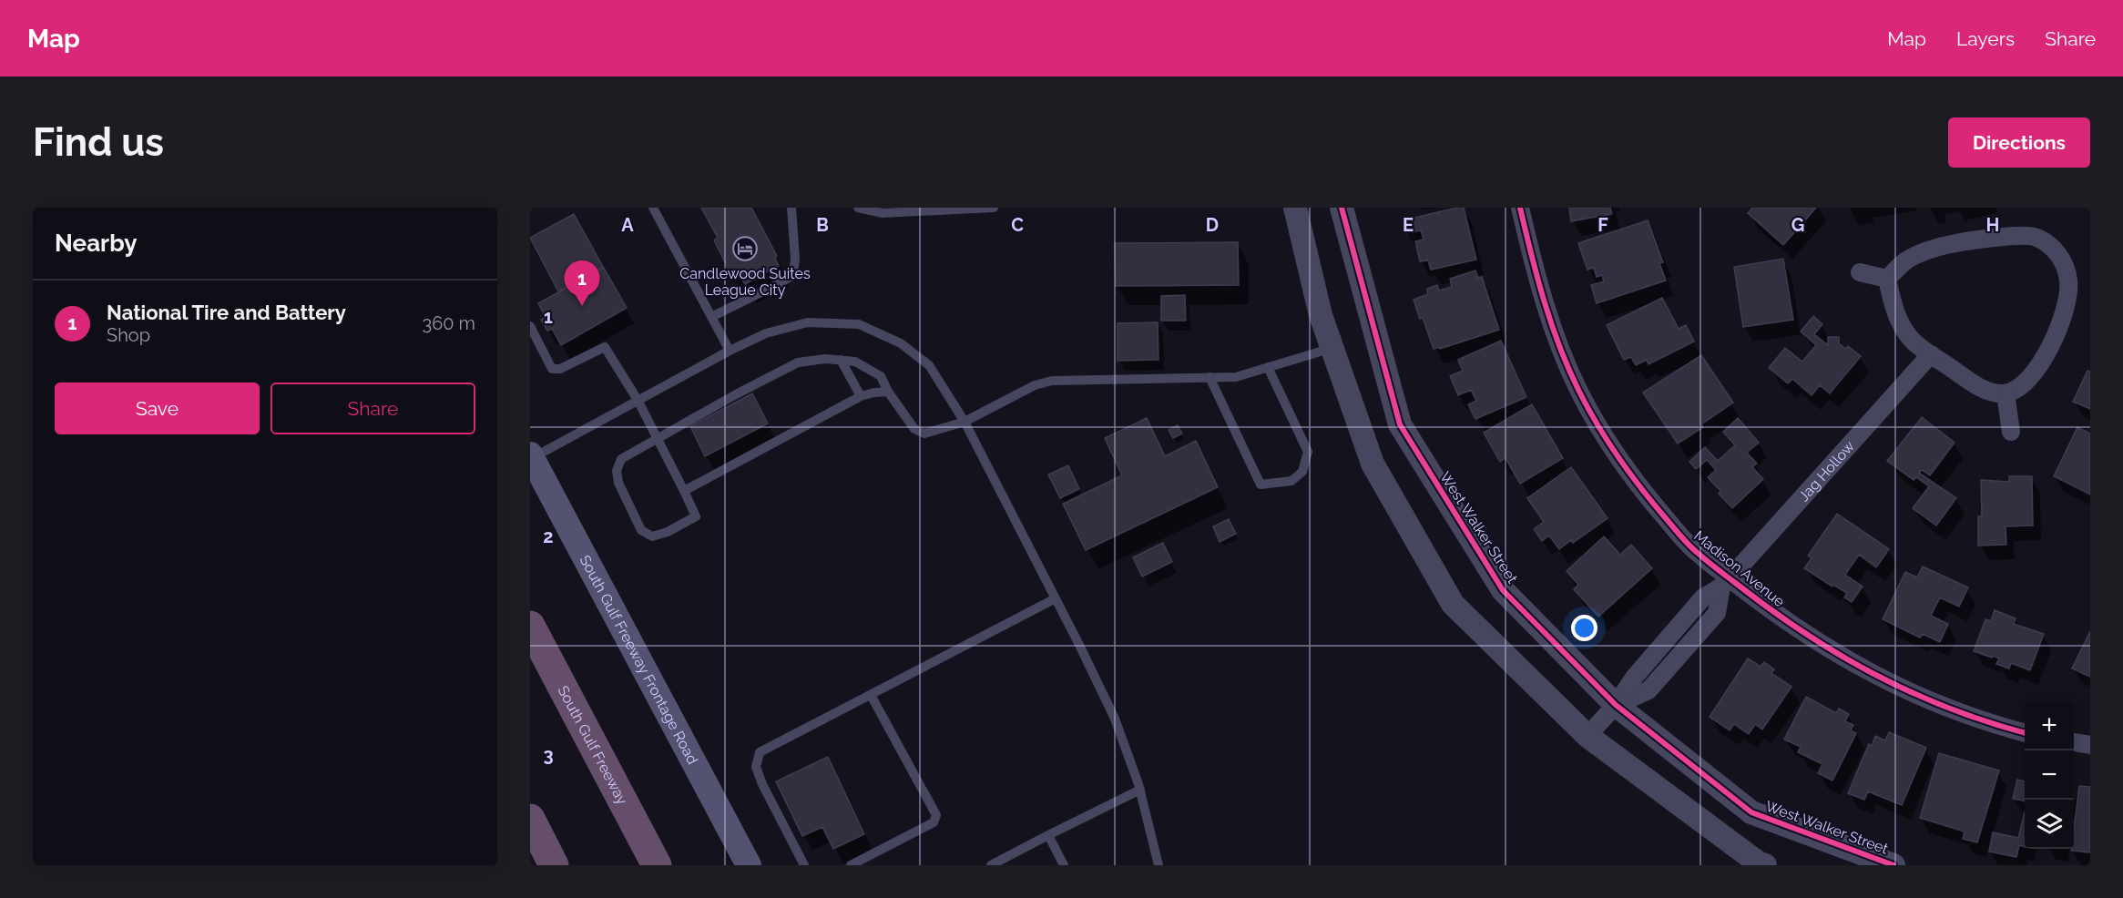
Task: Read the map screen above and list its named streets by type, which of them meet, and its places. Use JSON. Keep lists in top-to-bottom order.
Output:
{
  "streets": {
    "highway": ["South Gulf Freeway"],
    "main road": ["South Gulf Freeway Frontage Road"],
    "street": ["Jag Hollow", "West Walker Street", "Madison Avenue"]
  },
  "crossings": [
    ["Jag Hollow", "West Walker Street"],
    ["Jag Hollow", "Madison Avenue"]
  ],
  "places": {
    "hotel": ["Candlewood Suites League City"]
  },
  "page": {
    "header": "Map",
    "nav": ["Map", "Layers", "Share"],
    "buttons": [
      "Directions",
      ["Save", "Share"]
    ],
    "title": "Find us",
    "heading": "Nearby",
    "pins": "1",
    "list": [
      {
        "mark": "1",
        "name": "National Tire and Battery",
        "note": "Shop",
        "value": "360 m"
      }
    ],
    "map_buttons": ["+", "−"]
  },
  "grid": {
    "columns": [
      "A",
      "B",
      "C",
      "D",
      "E",
      "F",
      "G",
      "H"
    ],
    "rows": ["1", "2", "3"]
  }
}
